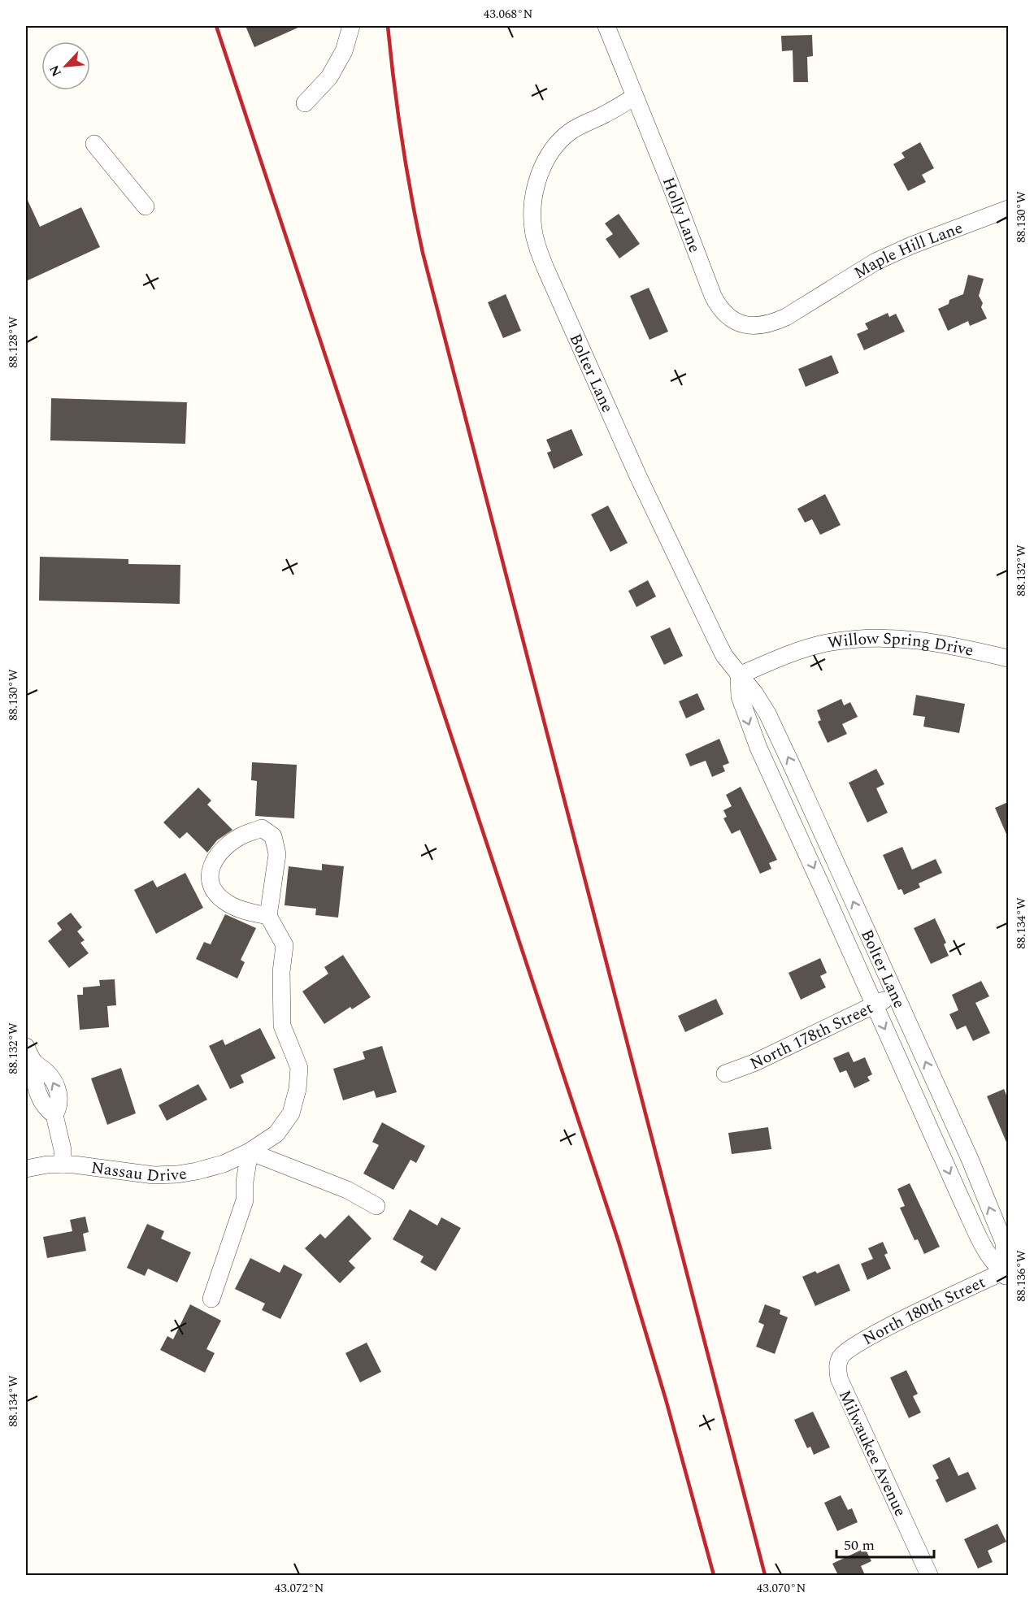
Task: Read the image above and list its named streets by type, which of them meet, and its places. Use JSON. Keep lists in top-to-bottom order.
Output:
{
  "streets": {
    "street": [
      "Holly Lane",
      "Maple Hill Lane",
      "Bolter Lane",
      "Willow Spring Drive",
      "North 178th Street",
      "Nassau Drive",
      "North 180th Street",
      "Milwaukee Avenue"
    ]
  },
  "crossings": [
    ["Holly Lane", "Maple Hill Lane"],
    ["Holly Lane", "Bolter Lane"],
    ["Bolter Lane", "Willow Spring Drive"],
    ["Bolter Lane", "North 178th Street"],
    ["Bolter Lane", "North 180th Street"],
    ["North 180th Street", "Milwaukee Avenue"]
  ],
  "scale_bar": "50 m",
  "north": "bottom left",
  "coordinates": [
    "43.068°N",
    "88.130°W",
    "88.128°W",
    "88.132°W",
    "88.134°W",
    "88.136°W",
    "43.072°N",
    "43.070°N"
  ]
}
